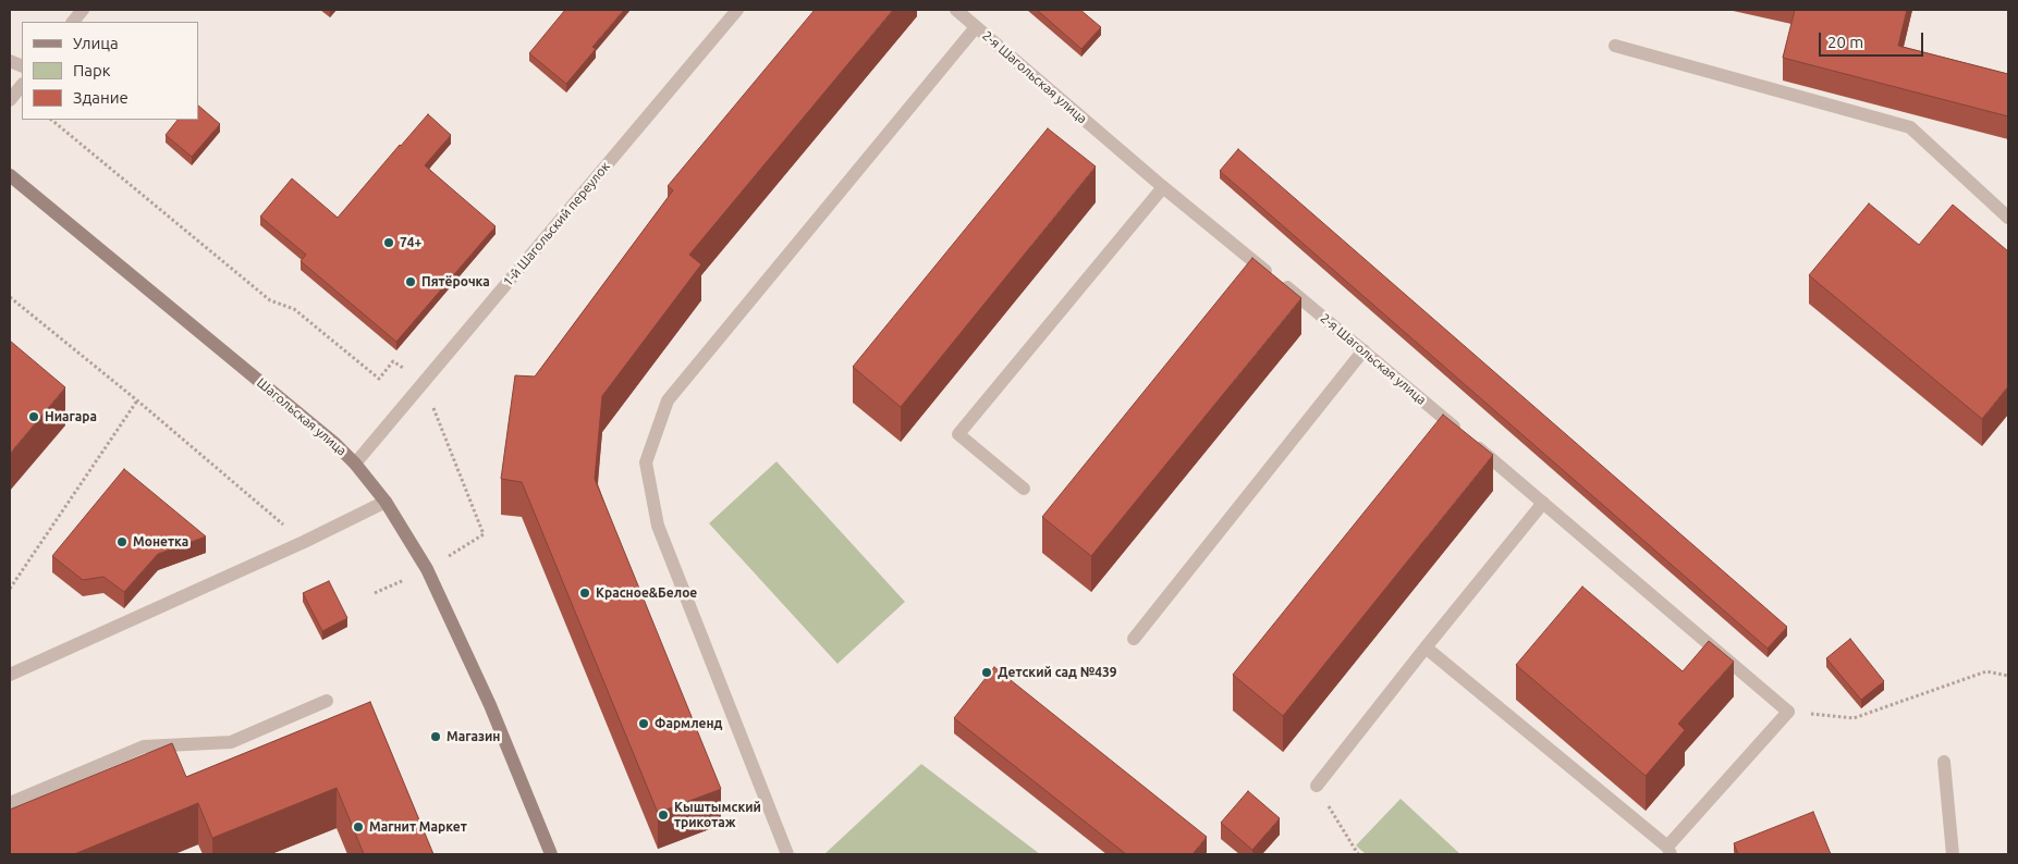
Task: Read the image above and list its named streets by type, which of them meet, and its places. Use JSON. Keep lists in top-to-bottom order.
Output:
{
  "streets": {
    "main road": ["Шагольская улица"],
    "street": ["2-я Шагольская улица", "1-й Шагольский переулок"]
  },
  "crossings": [
    ["1-й Шагольский переулок", "Шагольская улица"]
  ],
  "places": [
    "74+",
    "Пятёрочка",
    "Ниагара",
    "Монетка",
    "Красное&Белое",
    "Детский сад №439",
    "Фармленд",
    "Магазин",
    "Кыштымский трикотаж",
    "Магнит Маркет"
  ],
  "legend": ["Улица", "Парк", "Здание"],
  "scale_bar": "20 m"
}
